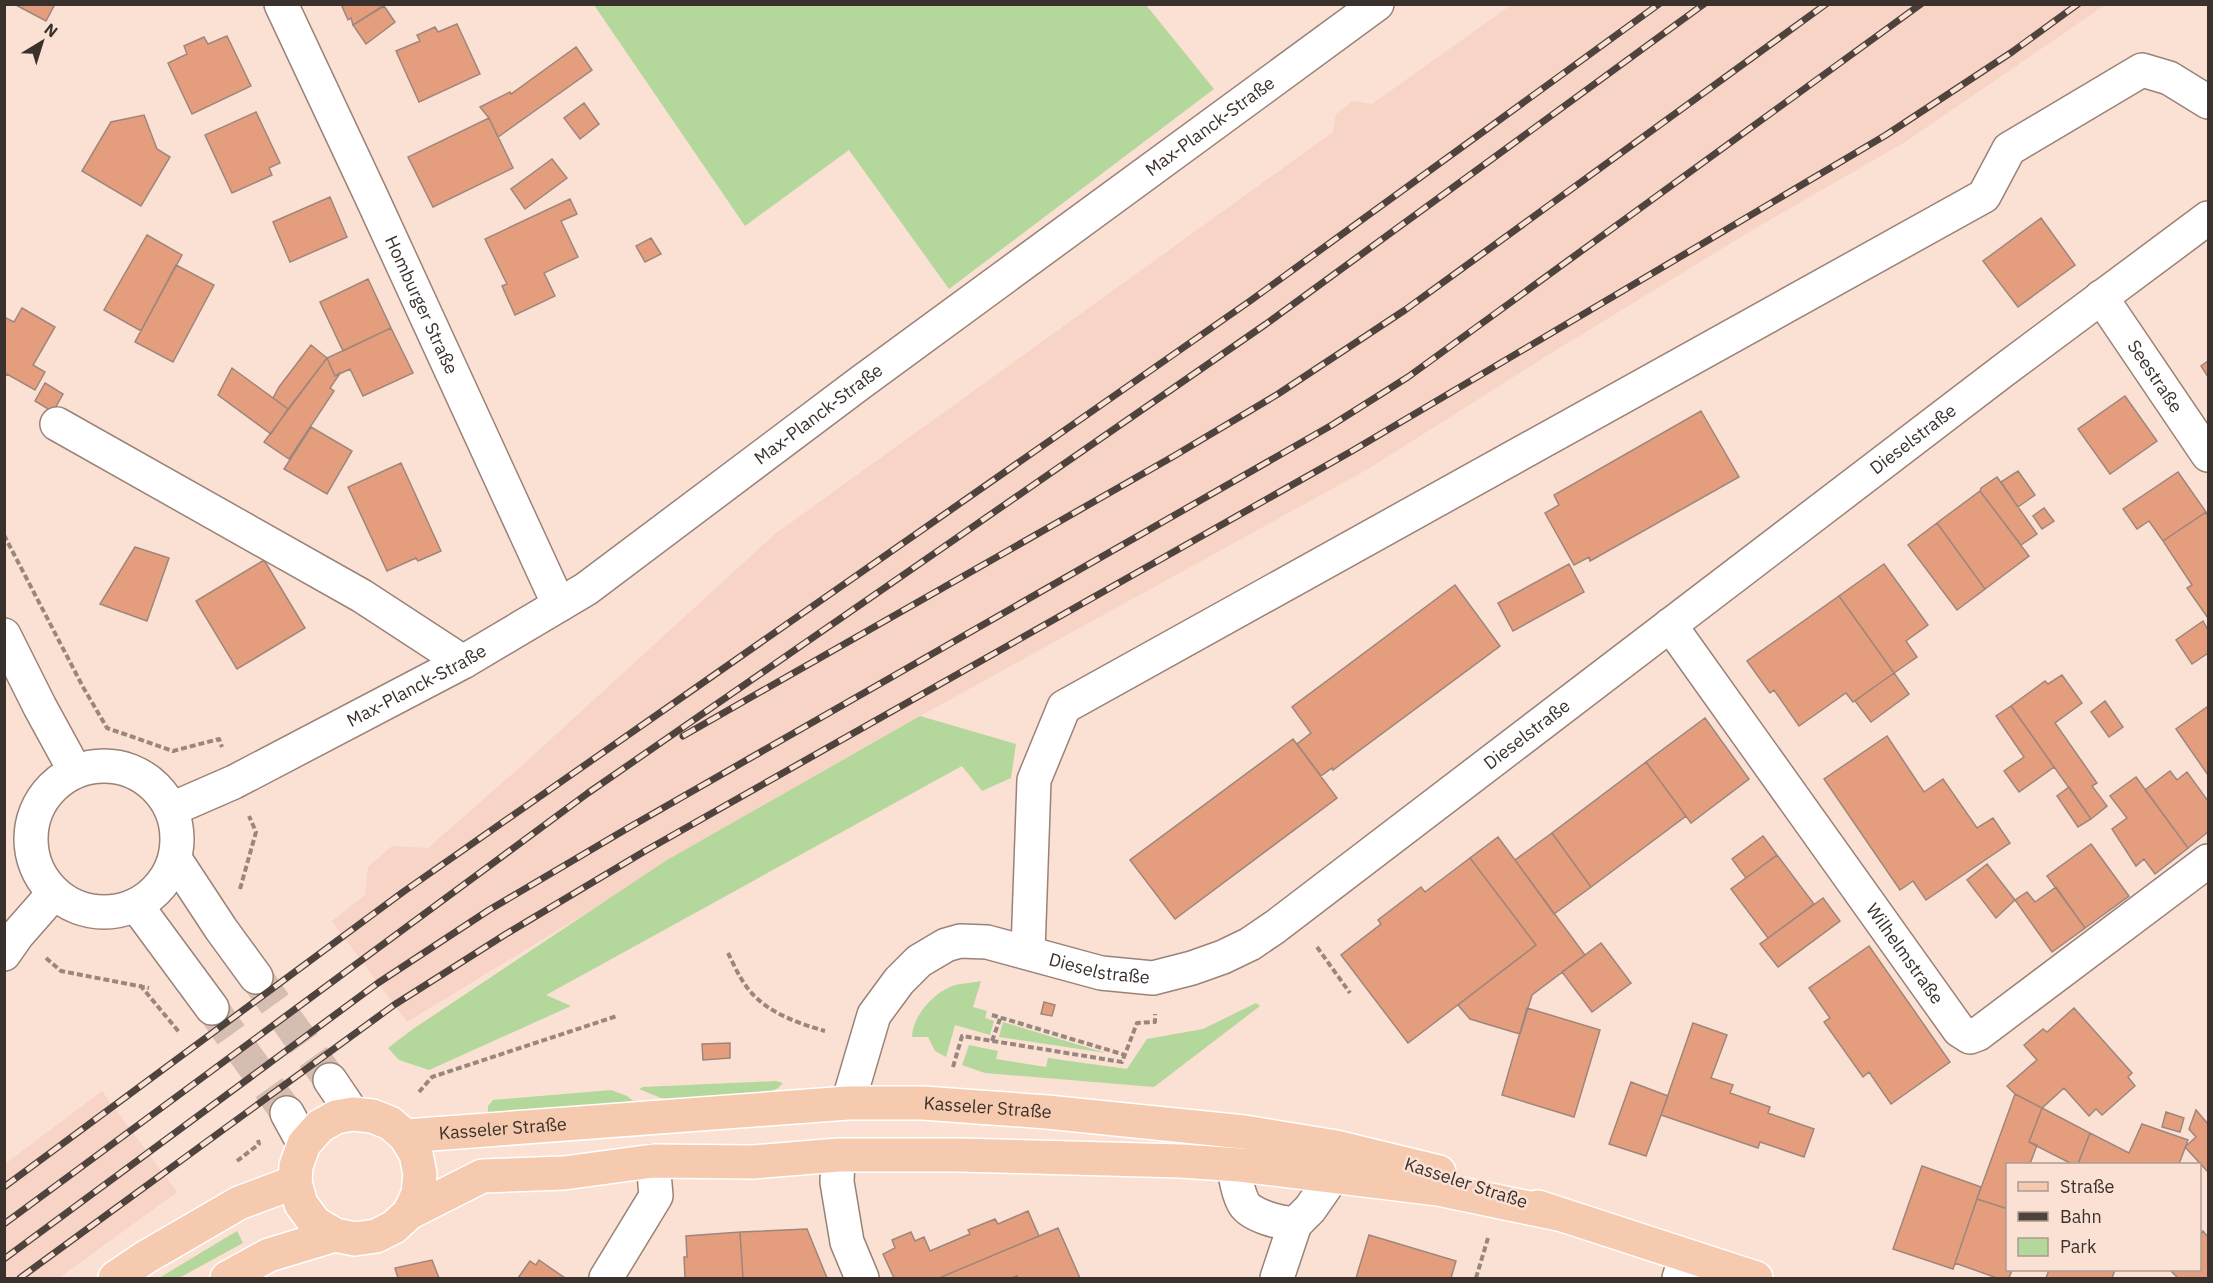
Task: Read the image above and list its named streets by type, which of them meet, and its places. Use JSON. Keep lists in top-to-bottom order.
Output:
{
  "streets": {
    "main road": ["Kasseler Straße"],
    "street": [
      "Max-Planck-Straße",
      "Homburger Straße",
      "Seestraße",
      "Dieselstraße",
      "Wilhelmstraße"
    ]
  },
  "crossings": [
    ["Max-Planck-Straße", "Homburger Straße"],
    ["Seestraße", "Dieselstraße"],
    ["Dieselstraße", "Wilhelmstraße"],
    ["Dieselstraße", "Kasseler Straße"]
  ],
  "legend": ["Straße", "Bahn", "Park"],
  "north": "top right"
}
